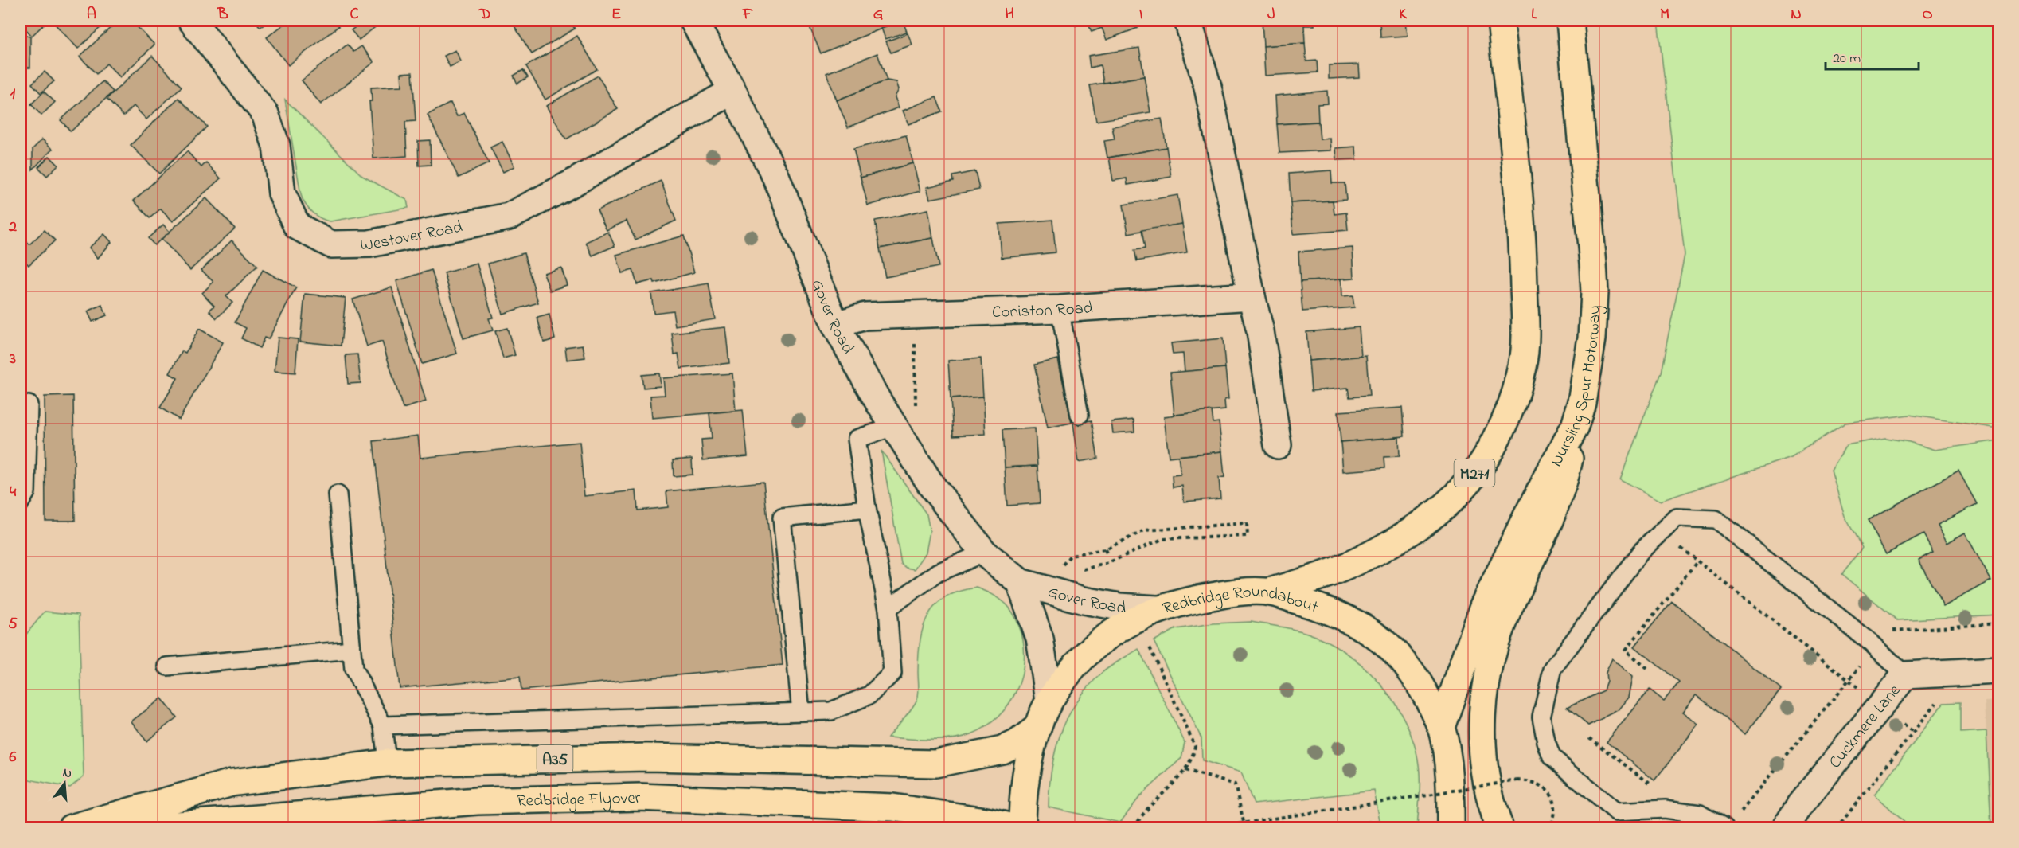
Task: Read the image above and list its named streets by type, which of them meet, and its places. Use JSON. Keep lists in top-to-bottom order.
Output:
{
  "streets": {
    "main road": [
      "Nursling Spur Motorway",
      "M271",
      "Redbridge Roundabout",
      "A35",
      "Redbridge Flyover"
    ],
    "street": [
      "Westover Road",
      "Coniston Road",
      "Gover Road",
      "Cuckmere Lane"
    ]
  },
  "crossings": [
    ["Westover Road", "Gover Road"],
    ["Coniston Road", "Gover Road"],
    ["Gover Road", "Redbridge Roundabout"],
    ["Nursling Spur Motorway", "Redbridge Roundabout"],
    ["M271", "Redbridge Roundabout"],
    ["Redbridge Roundabout", "A35"]
  ],
  "scale_bar": "20 m",
  "north": "top",
  "grid": {
    "columns": [
      "A",
      "B",
      "C",
      "D",
      "E",
      "F",
      "G",
      "H",
      "I",
      "J",
      "K",
      "L",
      "M",
      "N",
      "O"
    ],
    "rows": [
      "1",
      "2",
      "3",
      "4",
      "5",
      "6"
    ]
  }
}
